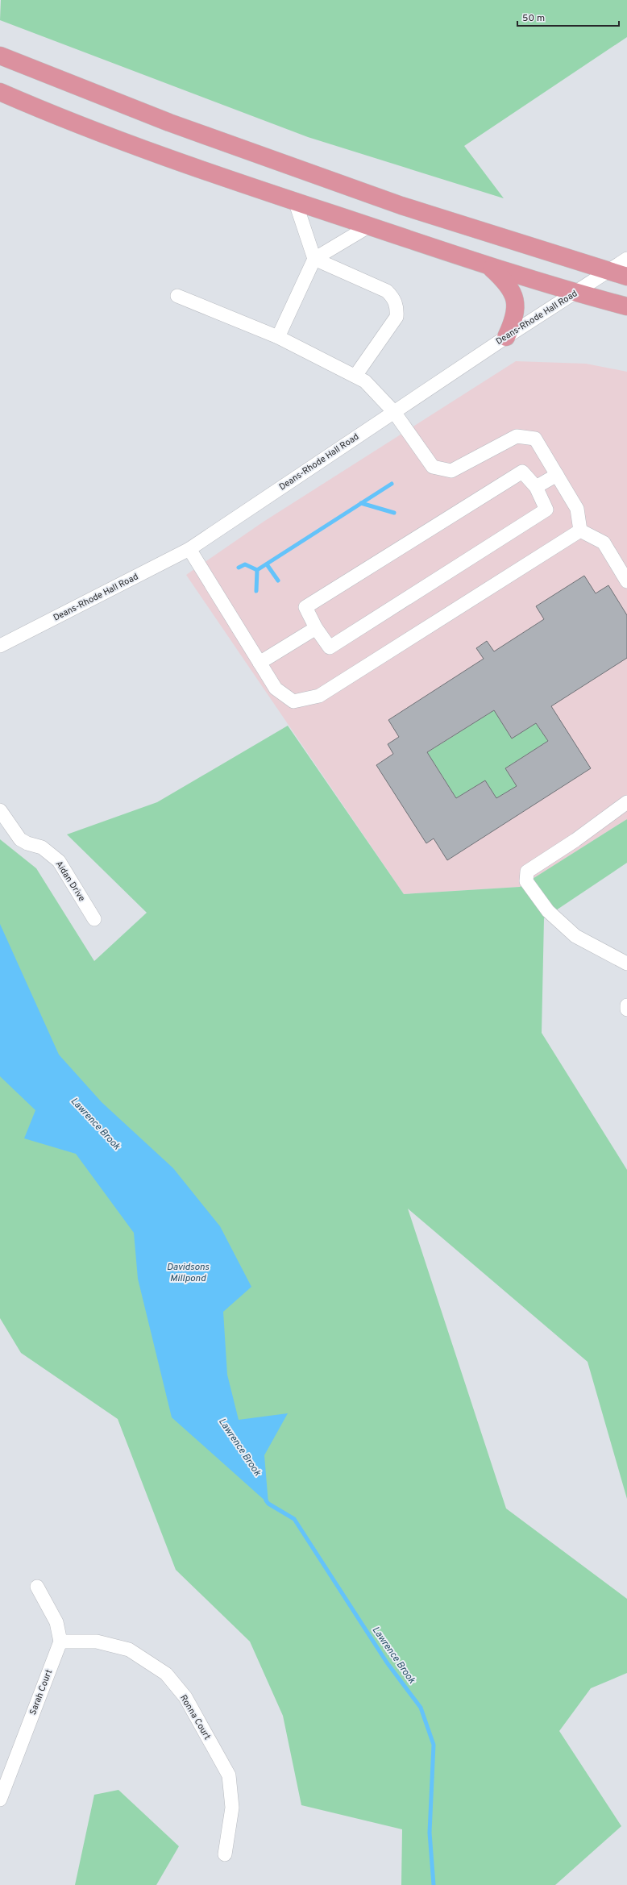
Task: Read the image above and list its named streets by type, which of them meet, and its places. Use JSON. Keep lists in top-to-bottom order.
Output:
{
  "streets": {
    "street": [
      "Deans-Rhode Hall Road",
      "Aidan Drive",
      "Sarah Court",
      "Ronna Court"
    ]
  },
  "crossings": [
    ["Sarah Court", "Ronna Court"]
  ],
  "water": ["Lawrence Brook", "Davidsons Millpond"],
  "scale_bar": "50 m"
}
